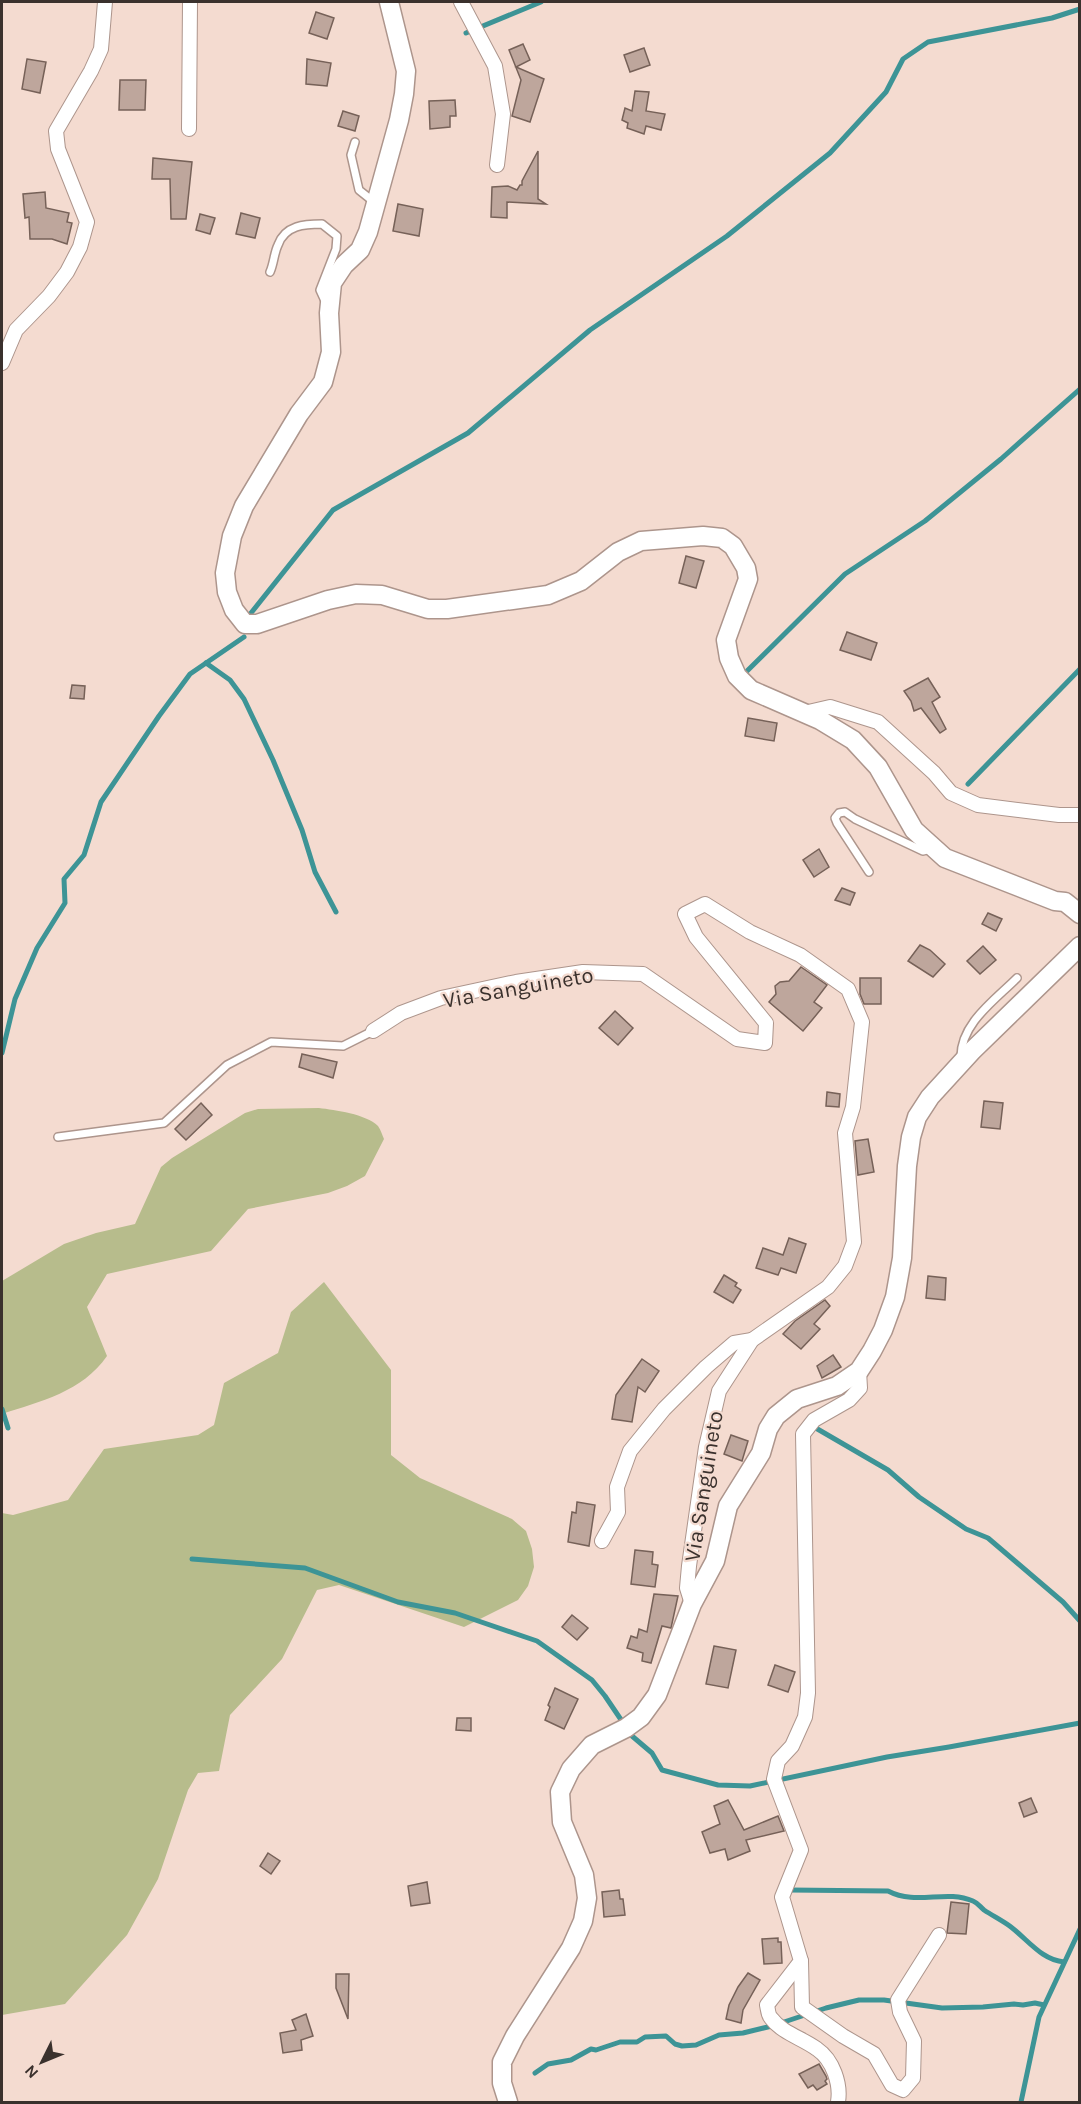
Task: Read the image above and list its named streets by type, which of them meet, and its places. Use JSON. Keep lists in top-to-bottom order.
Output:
{
  "streets": {
    "street": ["Via Sanguineto"]
  },
  "north": "bottom left"
}
